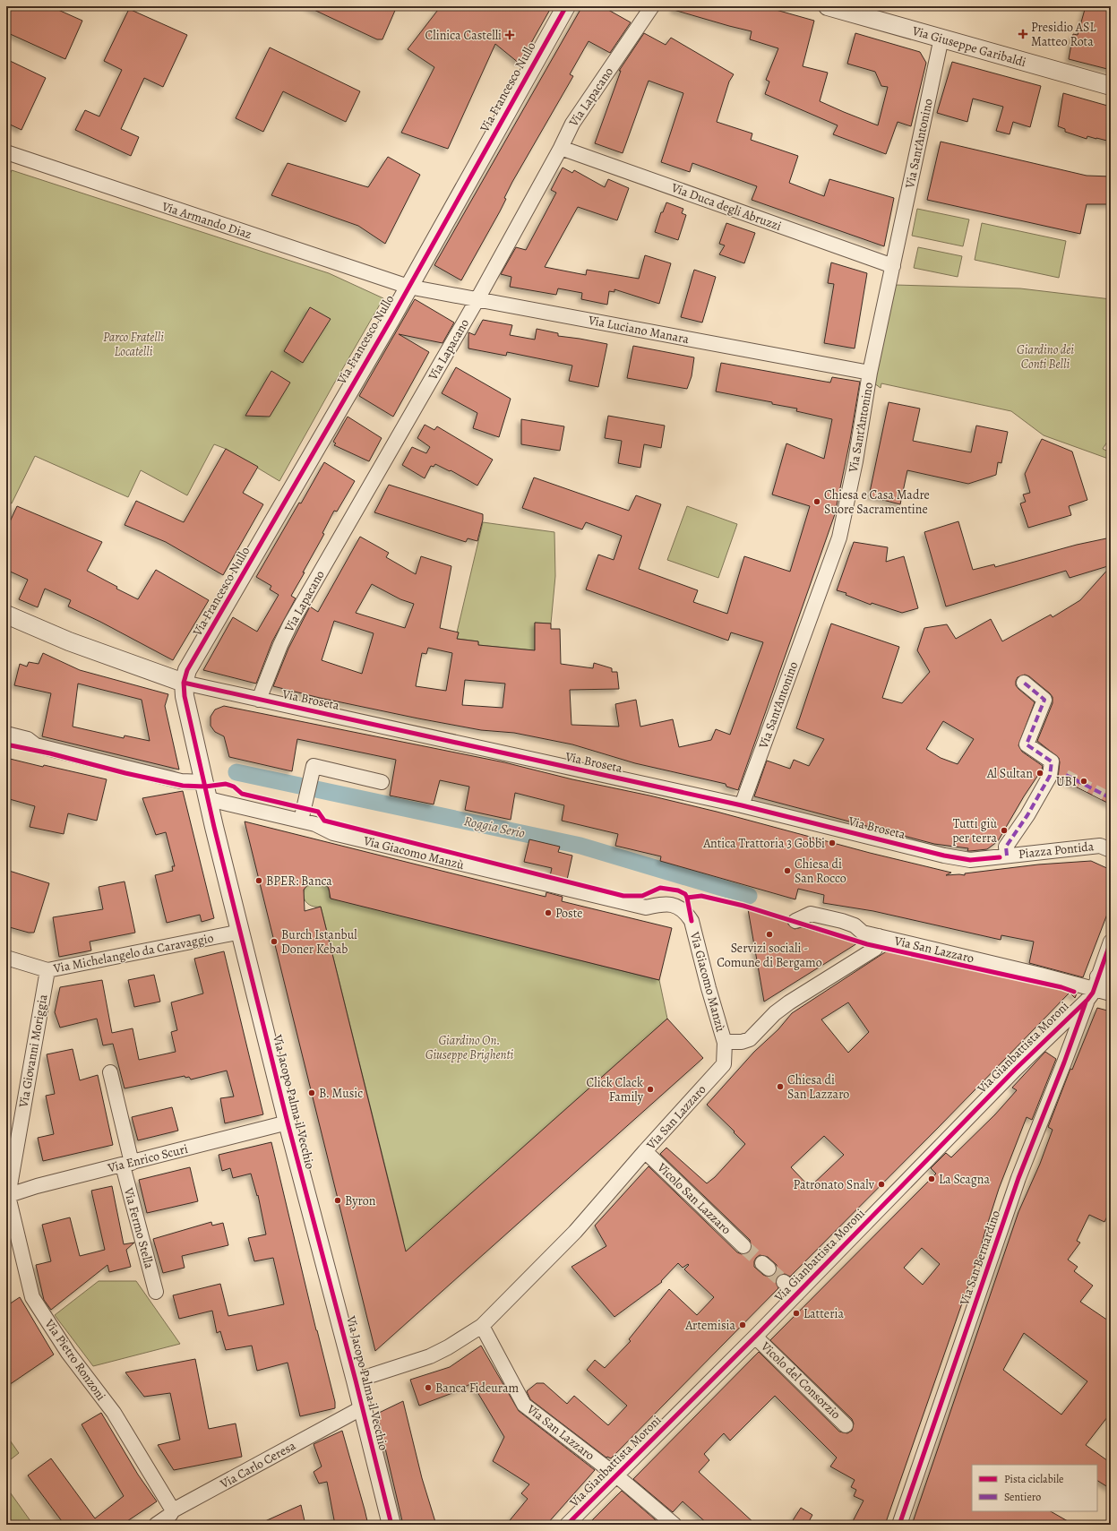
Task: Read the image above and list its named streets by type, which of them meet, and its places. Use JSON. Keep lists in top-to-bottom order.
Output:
{
  "streets": {
    "street": [
      "Via Giuseppe Garibaldi",
      "Via Francesco Nullo",
      "Via Lapacano",
      "Via Sant'Antonino",
      "Via Duca degli Abruzzi",
      "Via Armando Diaz",
      "Via Luciano Manara",
      "Via Broseta",
      "Piazza Pontida",
      "Via Giacomo Manzù",
      "Via San Lazzaro",
      "Via Michelangelo da Caravaggio",
      "Via Gianbattista Moroni",
      "Via Giovanni Moriggia",
      "Via Jacopo Palma il Vecchio",
      "Via Enrico Scuri",
      "Vicolo San Lazzaro",
      "Via Fermo Stella",
      "Via San Bernardino",
      "Via Pietro Ronzoni",
      "Vicolo del Consorzio",
      "Via Carlo Ceresa"
    ]
  },
  "crossings": [
    ["Via Giuseppe Garibaldi", "Via Sant'Antonino"],
    ["Via Francesco Nullo", "Via Armando Diaz"],
    ["Via Francesco Nullo", "Via Luciano Manara"],
    ["Via Francesco Nullo", "Via Broseta"],
    ["Via Francesco Nullo", "Via Jacopo Palma il Vecchio"],
    ["Via Lapacano", "Via Duca degli Abruzzi"],
    ["Via Lapacano", "Via Luciano Manara"],
    ["Via Lapacano", "Via Broseta"],
    ["Via Sant'Antonino", "Via Duca degli Abruzzi"],
    ["Via Sant'Antonino", "Via Luciano Manara"],
    ["Via Sant'Antonino", "Via Broseta"],
    ["Via Armando Diaz", "Via Luciano Manara"],
    ["Via Broseta", "Piazza Pontida"],
    ["Via Broseta", "Via Jacopo Palma il Vecchio"],
    ["Via Giacomo Manzù", "Via San Lazzaro"],
    ["Via Giacomo Manzù", "Via Jacopo Palma il Vecchio"],
    ["Via San Lazzaro", "Via Gianbattista Moroni"],
    ["Via San Lazzaro", "Via Jacopo Palma il Vecchio"],
    ["Via San Lazzaro", "Vicolo San Lazzaro"],
    ["Via San Lazzaro", "Via San Bernardino"],
    ["Via Michelangelo da Caravaggio", "Via Giovanni Moriggia"],
    ["Via Michelangelo da Caravaggio", "Via Jacopo Palma il Vecchio"],
    ["Via Gianbattista Moroni", "Via San Bernardino"],
    ["Via Gianbattista Moroni", "Vicolo del Consorzio"],
    ["Via Giovanni Moriggia", "Via Enrico Scuri"],
    ["Via Giovanni Moriggia", "Via Pietro Ronzoni"],
    ["Via Jacopo Palma il Vecchio", "Via Enrico Scuri"],
    ["Via Jacopo Palma il Vecchio", "Via Carlo Ceresa"],
    ["Via Enrico Scuri", "Via Fermo Stella"],
    ["Via Enrico Scuri", "Via Pietro Ronzoni"],
    ["Via Pietro Ronzoni", "Via Carlo Ceresa"]
  ],
  "water": ["Roggia Serio"],
  "parks": ["Parco Fratelli Locatelli", "Giardino dei Conti Belli", "Giardino On. Giuseppe Brighenti"],
  "places": {
    "health": ["Presidio ASL Matteo Rota", "Clinica Castelli"],
    "other": [
      "Chiesa e Casa Madre Suore Sacramentine",
      "Al Sultan",
      "UBI",
      "Tutti giù per terra",
      "Antica Trattoria 3 Gobbi",
      "Chiesa di San Rocco",
      "BPER: Banca",
      "Poste",
      "Servizi sociali - Comune di Bergamo",
      "Burch Istanbul Doner Kebab",
      "Chiesa di San Lazzaro",
      "Click Clack Family",
      "B. Music",
      "La Scagna",
      "Patronato Snalv",
      "Byron",
      "Latteria",
      "Artemisia",
      "Banca Fideuram"
    ]
  },
  "legend": ["Pista ciclabile", "Sentiero"]
}
